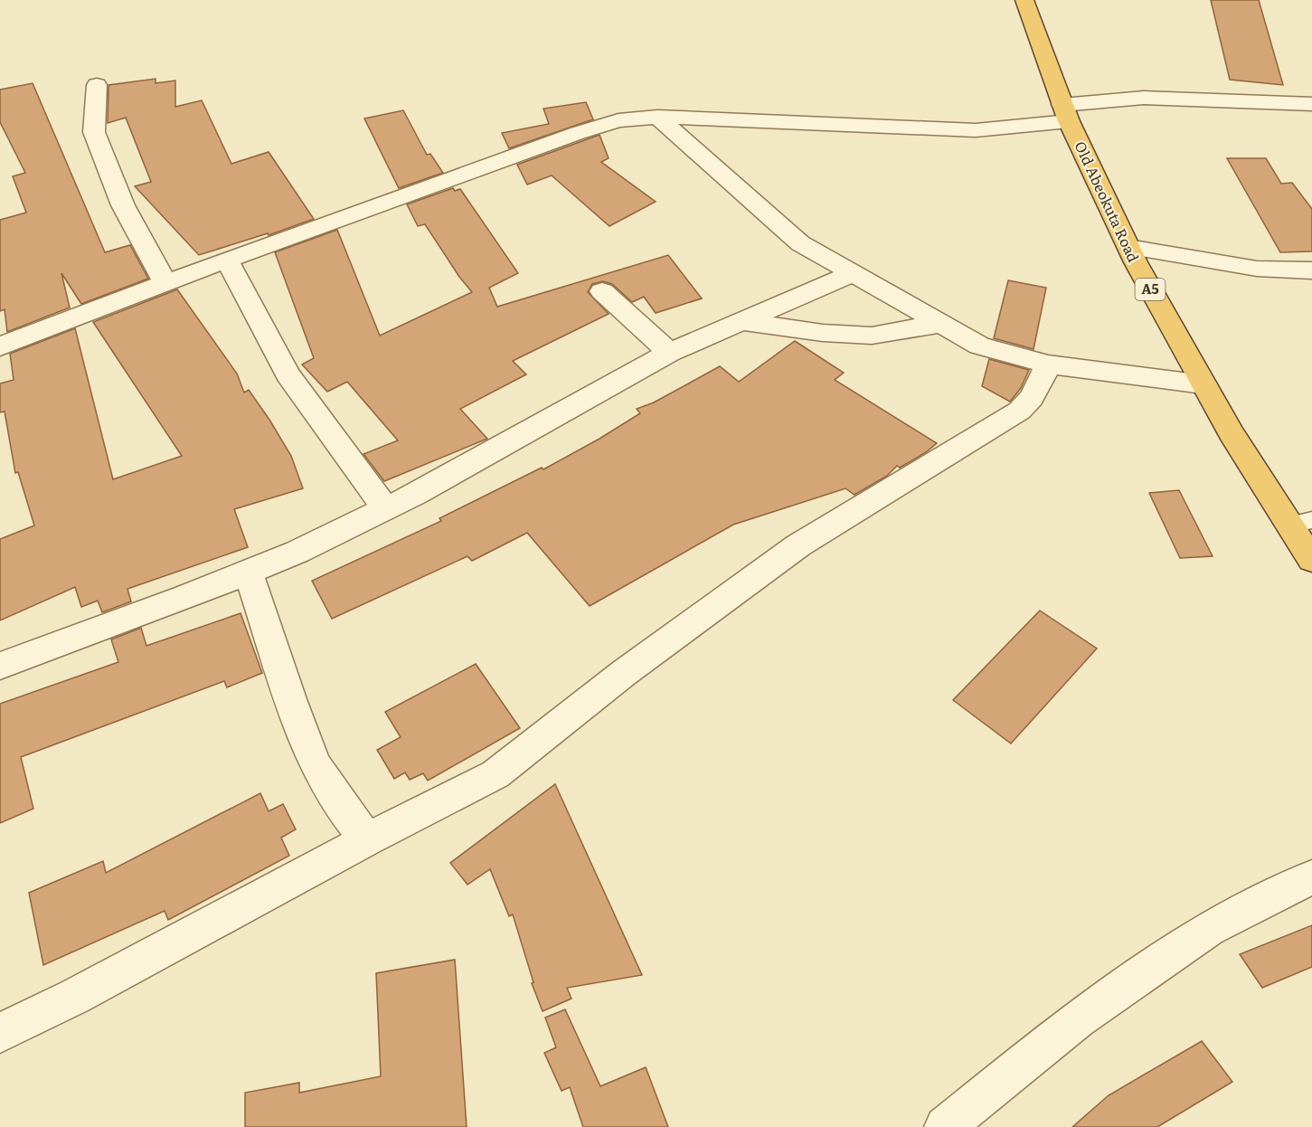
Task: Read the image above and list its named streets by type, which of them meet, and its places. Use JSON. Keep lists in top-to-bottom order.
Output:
{
  "streets": {
    "highway": ["Old Abeokuta Road", "A5"]
  }
}
